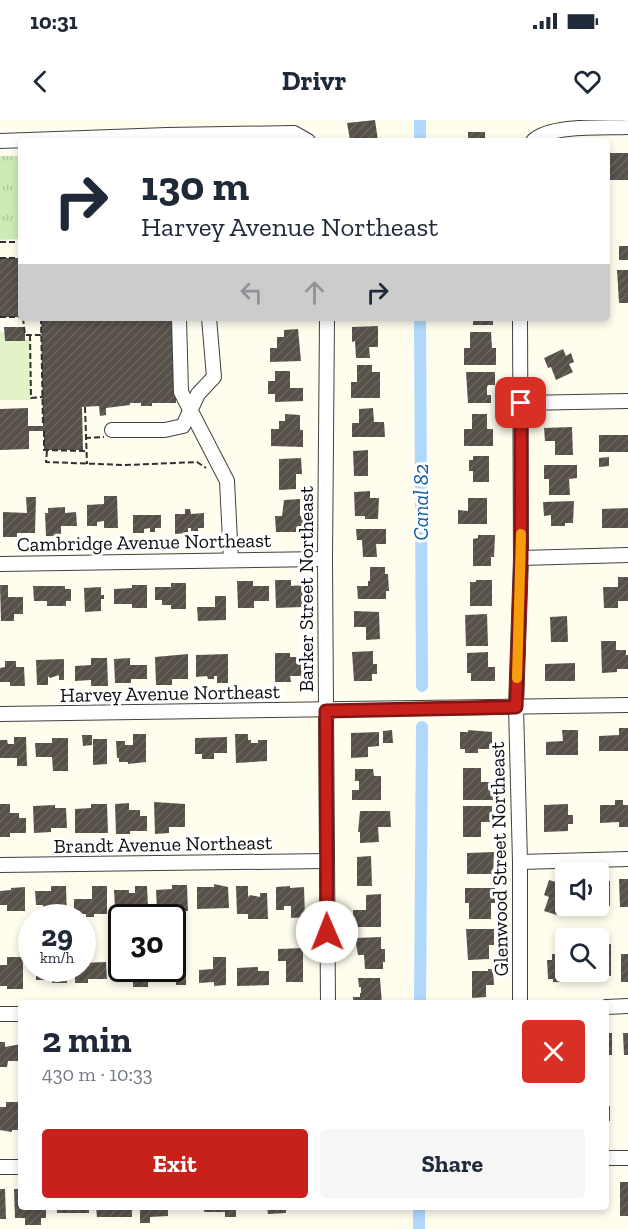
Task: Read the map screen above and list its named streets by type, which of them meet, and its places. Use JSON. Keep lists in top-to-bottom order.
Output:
{
  "streets": {
    "street": [
      "Cambridge Avenue Northeast",
      "Barker Street Northeast",
      "Harvey Avenue Northeast",
      "Brandt Avenue Northeast",
      "Glenwood Street Northeast"
    ]
  },
  "crossings": [
    ["Cambridge Avenue Northeast", "Barker Street Northeast"],
    ["Barker Street Northeast", "Harvey Avenue Northeast"],
    ["Barker Street Northeast", "Brandt Avenue Northeast"],
    ["Harvey Avenue Northeast", "Glenwood Street Northeast"]
  ],
  "water": ["Canal 82"],
  "page": {
    "status": "10:31",
    "header": "Drivr",
    "turn": ["130 m", "Harvey Avenue Northeast"],
    "speed": "29 km/h",
    "limit": "30",
    "heading": ["2 min", "430 m · 10:33"],
    "buttons": ["Exit", "Share"]
  }
}
